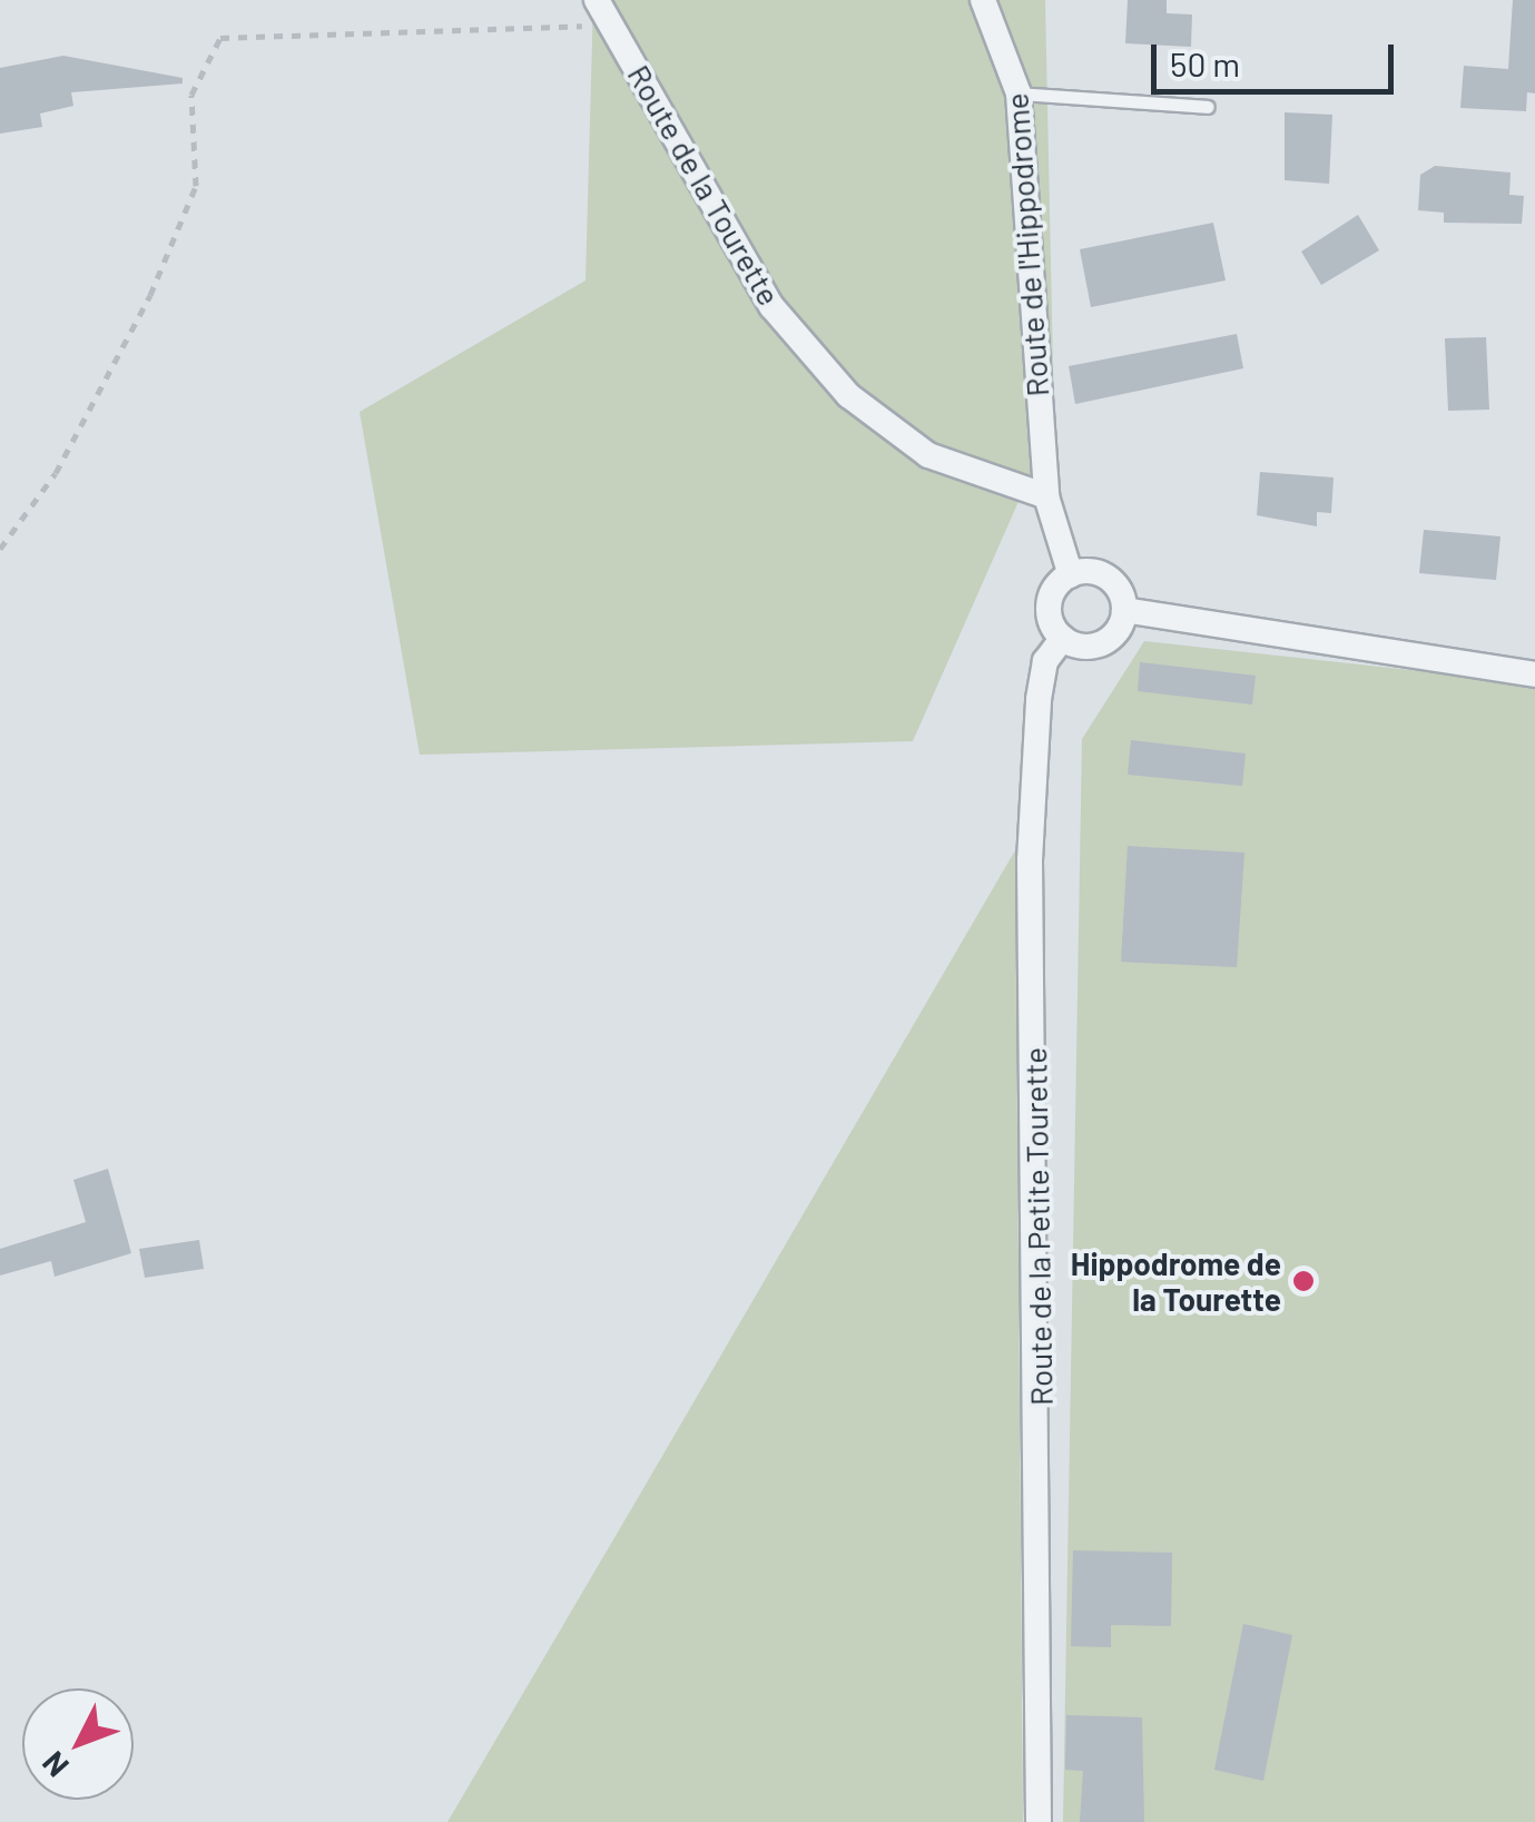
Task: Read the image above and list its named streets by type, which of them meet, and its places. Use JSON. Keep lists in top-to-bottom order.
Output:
{
  "streets": {
    "street": ["Route de la Tourette", "Route de l'Hippodrome", "Route de la Petite Tourette"]
  },
  "crossings": [
    ["Route de la Tourette", "Route de l'Hippodrome"],
    ["Route de l'Hippodrome", "Route de la Petite Tourette"]
  ],
  "places": ["Hippodrome de la Tourette"],
  "scale_bar": "50 m",
  "north": "bottom left"
}
